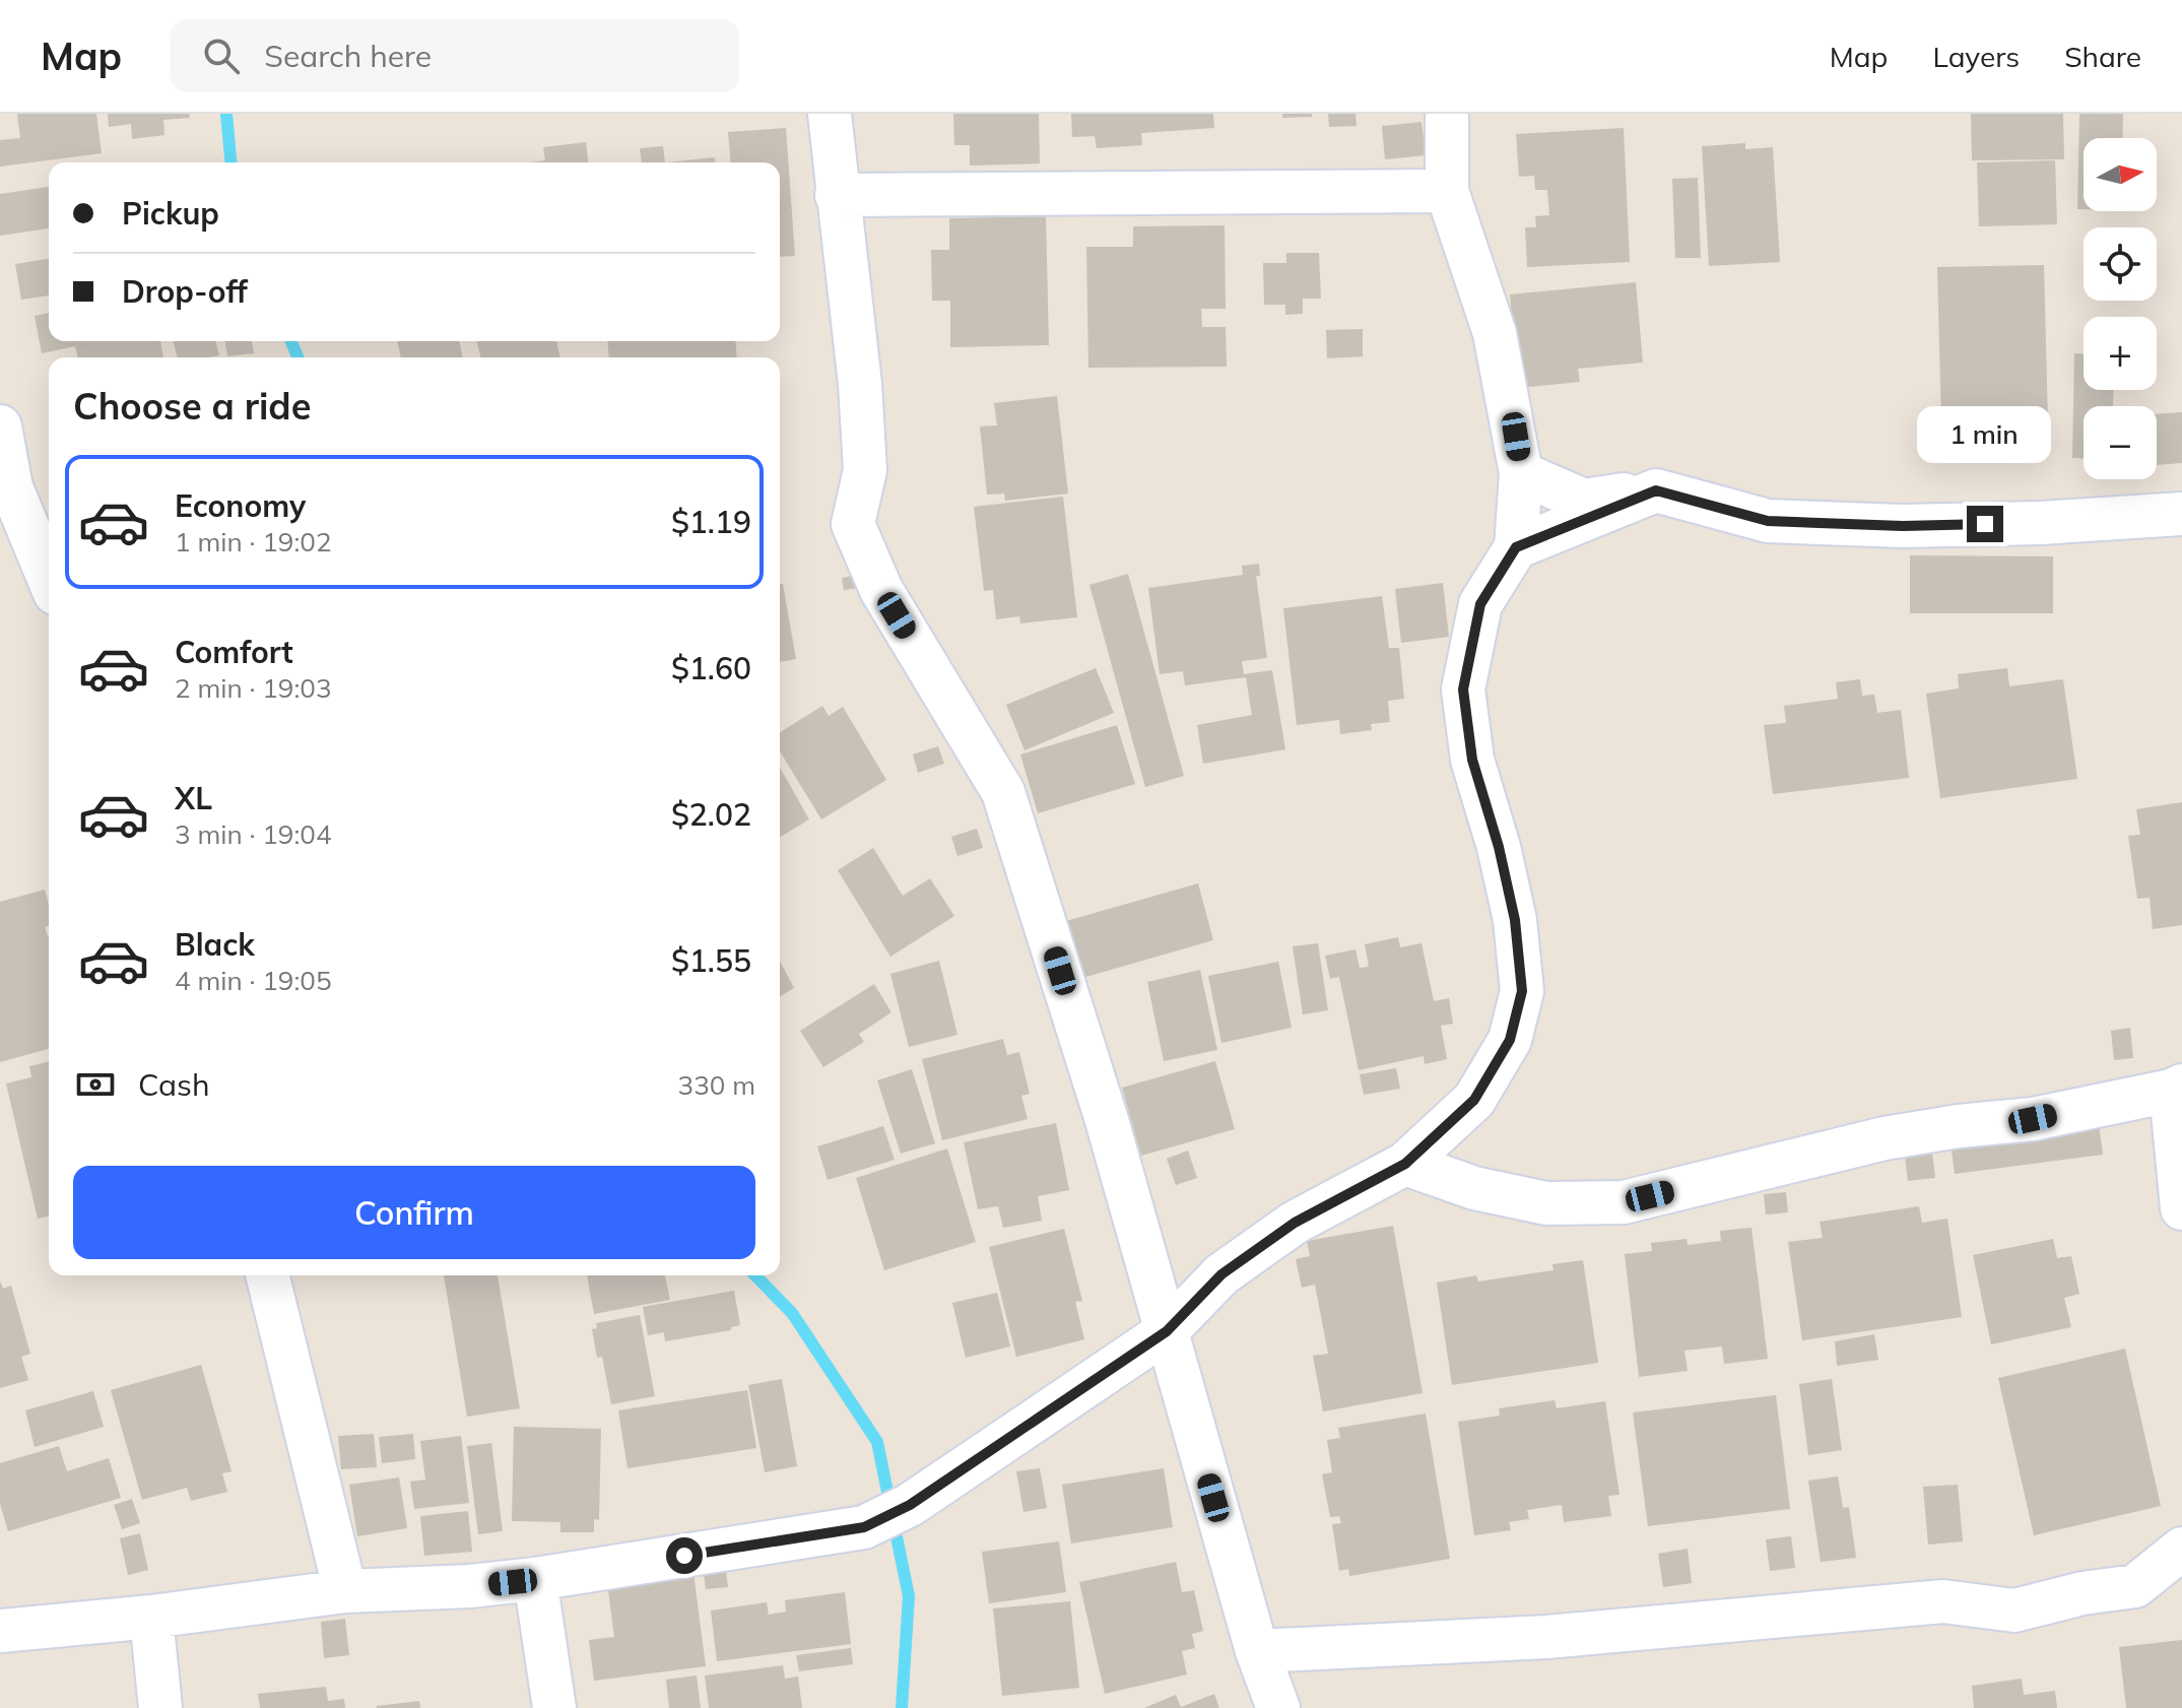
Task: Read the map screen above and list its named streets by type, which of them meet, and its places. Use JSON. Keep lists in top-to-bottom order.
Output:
{
  "north": "right",
  "page": {
    "header": "Map",
    "search": "Search here",
    "nav": ["Map", "Layers", "Share"],
    "map_buttons": ["+", "−"],
    "banner": ["Pickup", "Drop-off"],
    "heading": "Choose a ride",
    "bubble": "1 min",
    "list": [
      {
        "name": "Economy",
        "note": "1 min · 19:02",
        "value": "$1.19"
      },
      {
        "name": "Comfort",
        "note": "2 min · 19:03",
        "value": "$1.60"
      },
      {
        "name": "XL",
        "note": "3 min · 19:04",
        "value": "$2.02"
      },
      {
        "name": "Black",
        "note": "4 min · 19:05",
        "value": "$1.55"
      }
    ],
    "pay": ["Cash", "330 m"],
    "buttons": "Confirm"
  }
}
